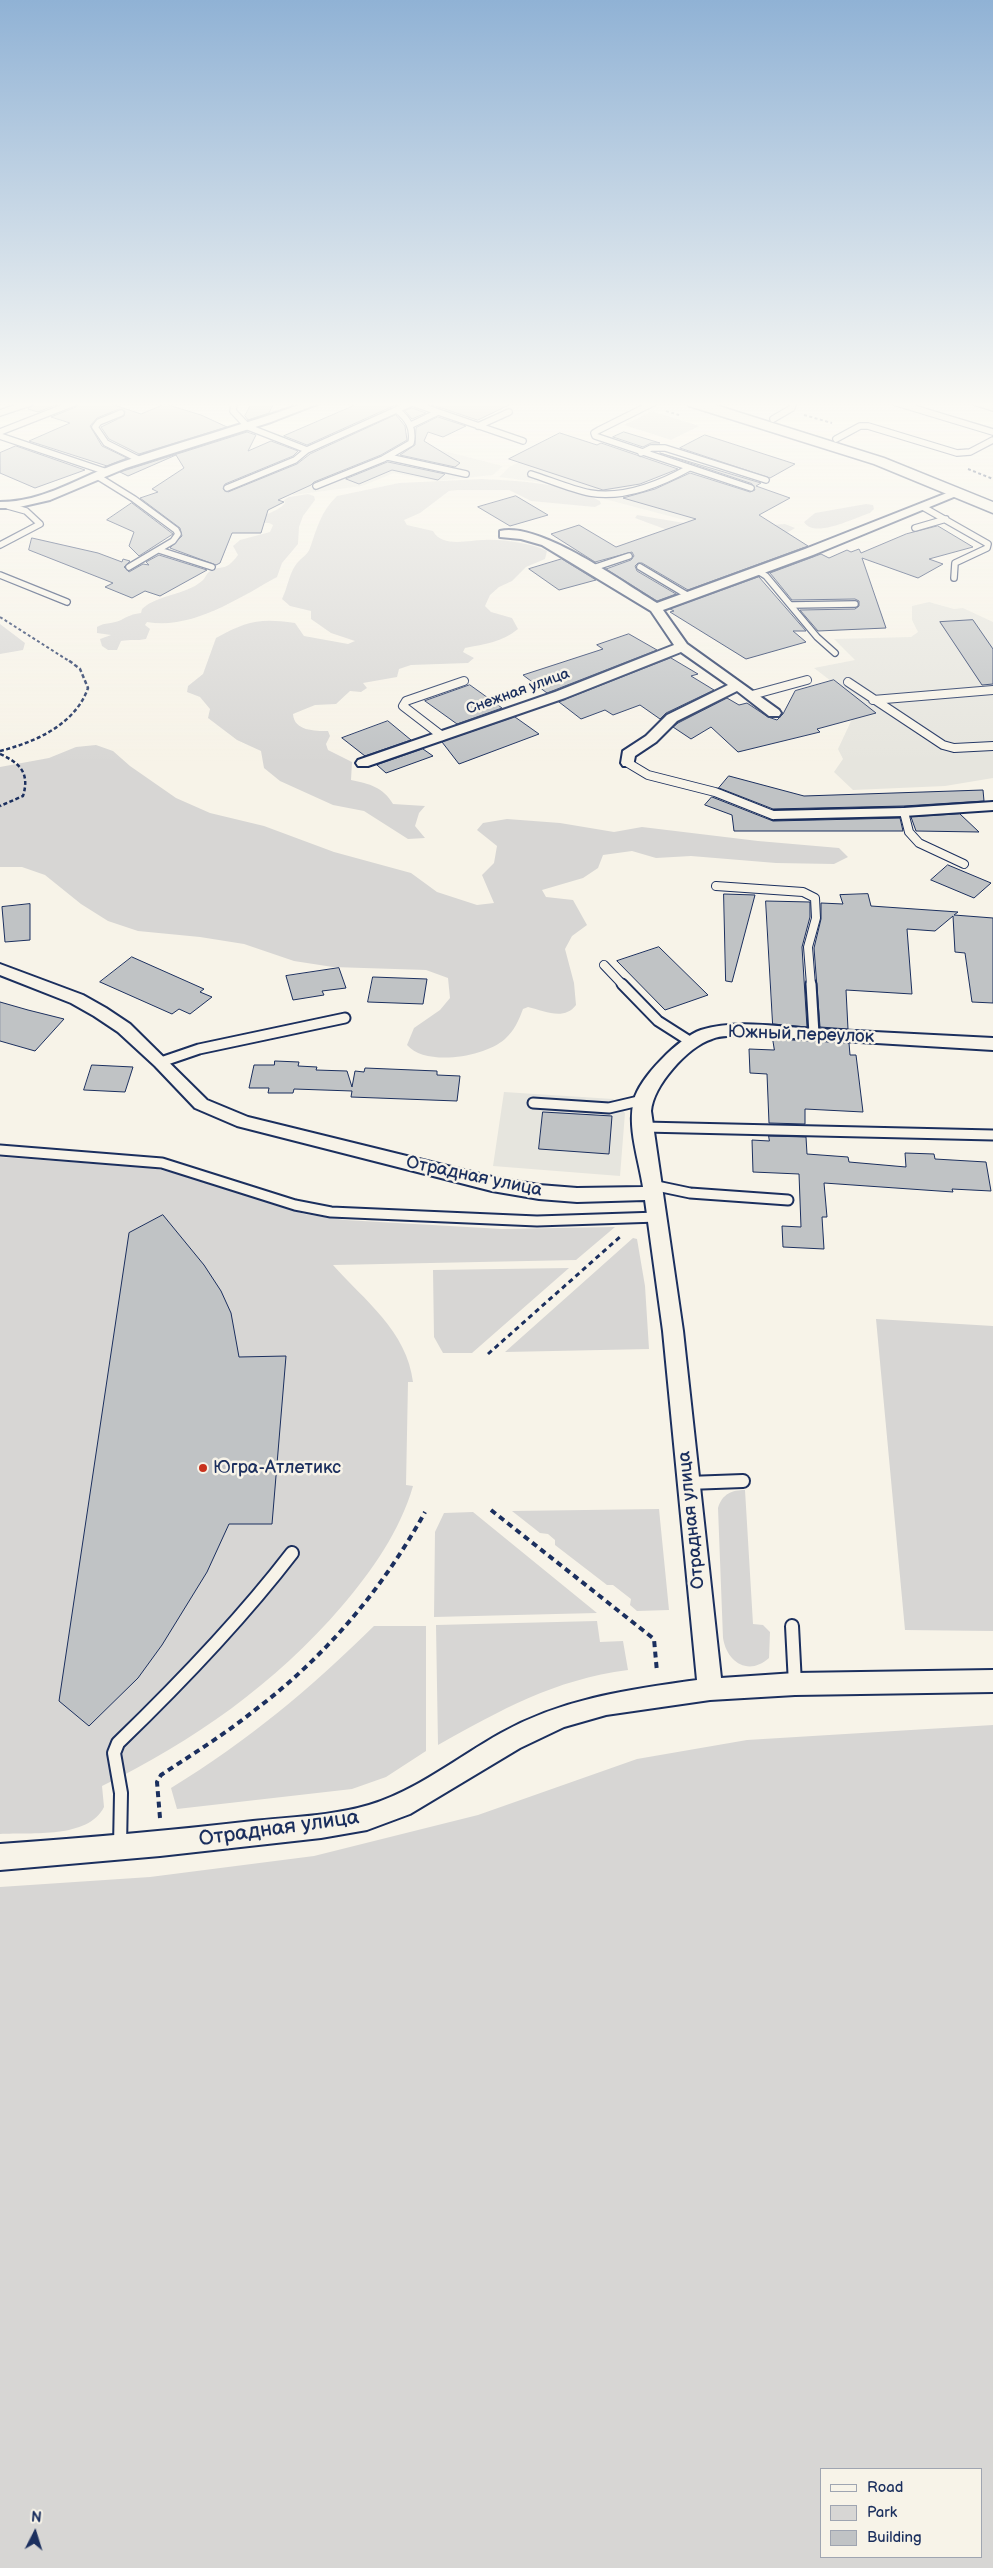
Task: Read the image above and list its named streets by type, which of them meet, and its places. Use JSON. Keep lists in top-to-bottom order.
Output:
{
  "streets": {
    "street": ["Снежная улица", "Южный переулок", "Отрадная улица"]
  },
  "crossings": [
    ["Южный переулок", "Отрадная улица"]
  ],
  "places": ["Югра-Атлетикс"],
  "legend": ["Road", "Park", "Building"],
  "north": "top"
}
